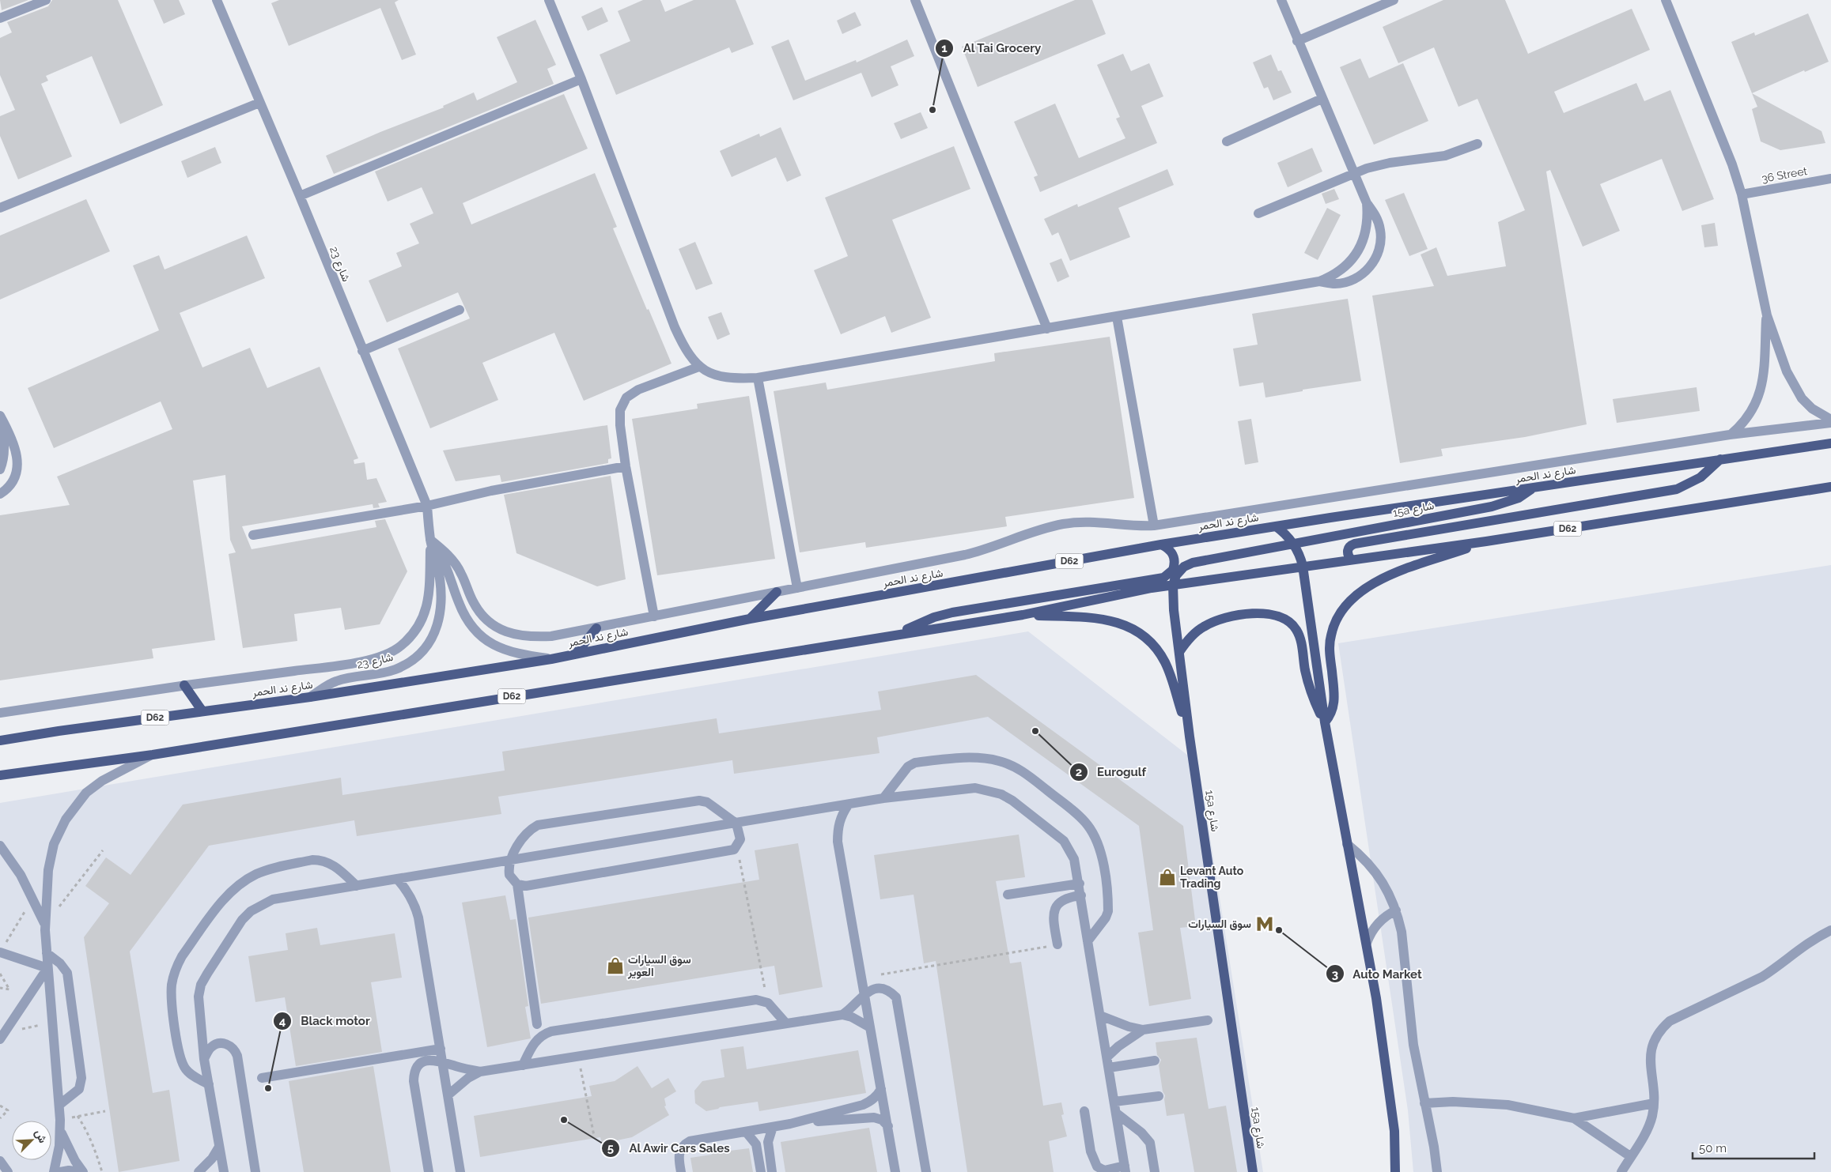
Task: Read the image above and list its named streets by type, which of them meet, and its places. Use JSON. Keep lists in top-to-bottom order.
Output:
{
  "streets": {
    "main road": ["شارع ند الحمر", "15a شارع", "D62"],
    "street": ["36 Street", "شارع 23"]
  },
  "crossings": [
    ["شارع 23", "شارع ند الحمر"],
    ["شارع ند الحمر", "15a شارع"],
    ["15a شارع", "D62"]
  ],
  "places": {
    "other": [
      "Al Tai Grocery",
      "Eurogulf",
      "Auto Market",
      "Black motor",
      "Al Awir Cars Sales"
    ],
    "shop": ["Levant Auto Trading", "سوق السيارات العوير"],
    "metro station": ["سوق السيارات"]
  },
  "scale_bar": "50 m",
  "north": "top right"
}
